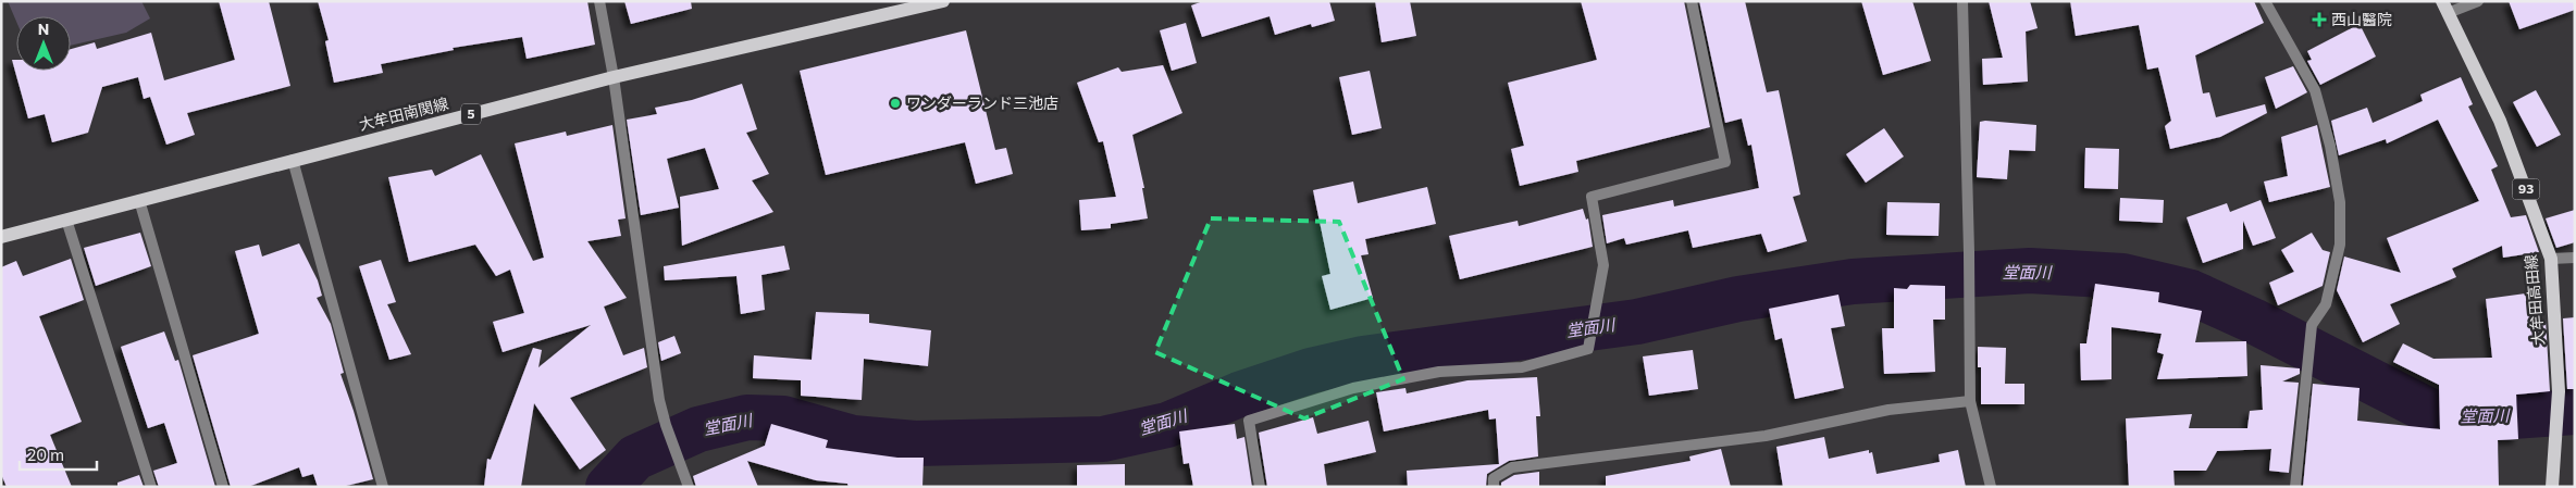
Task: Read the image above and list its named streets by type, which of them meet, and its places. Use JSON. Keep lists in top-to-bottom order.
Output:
{
  "streets": {
    "main road": [
      "大牟田南関線",
      "5",
      "93",
      "大牟田高田線"
    ]
  },
  "water": ["堂面川"],
  "places": {
    "health": ["西山醫院"],
    "other": ["ワンダーランド三池店"]
  },
  "scale_bar": "20 m",
  "north": "top"
}
